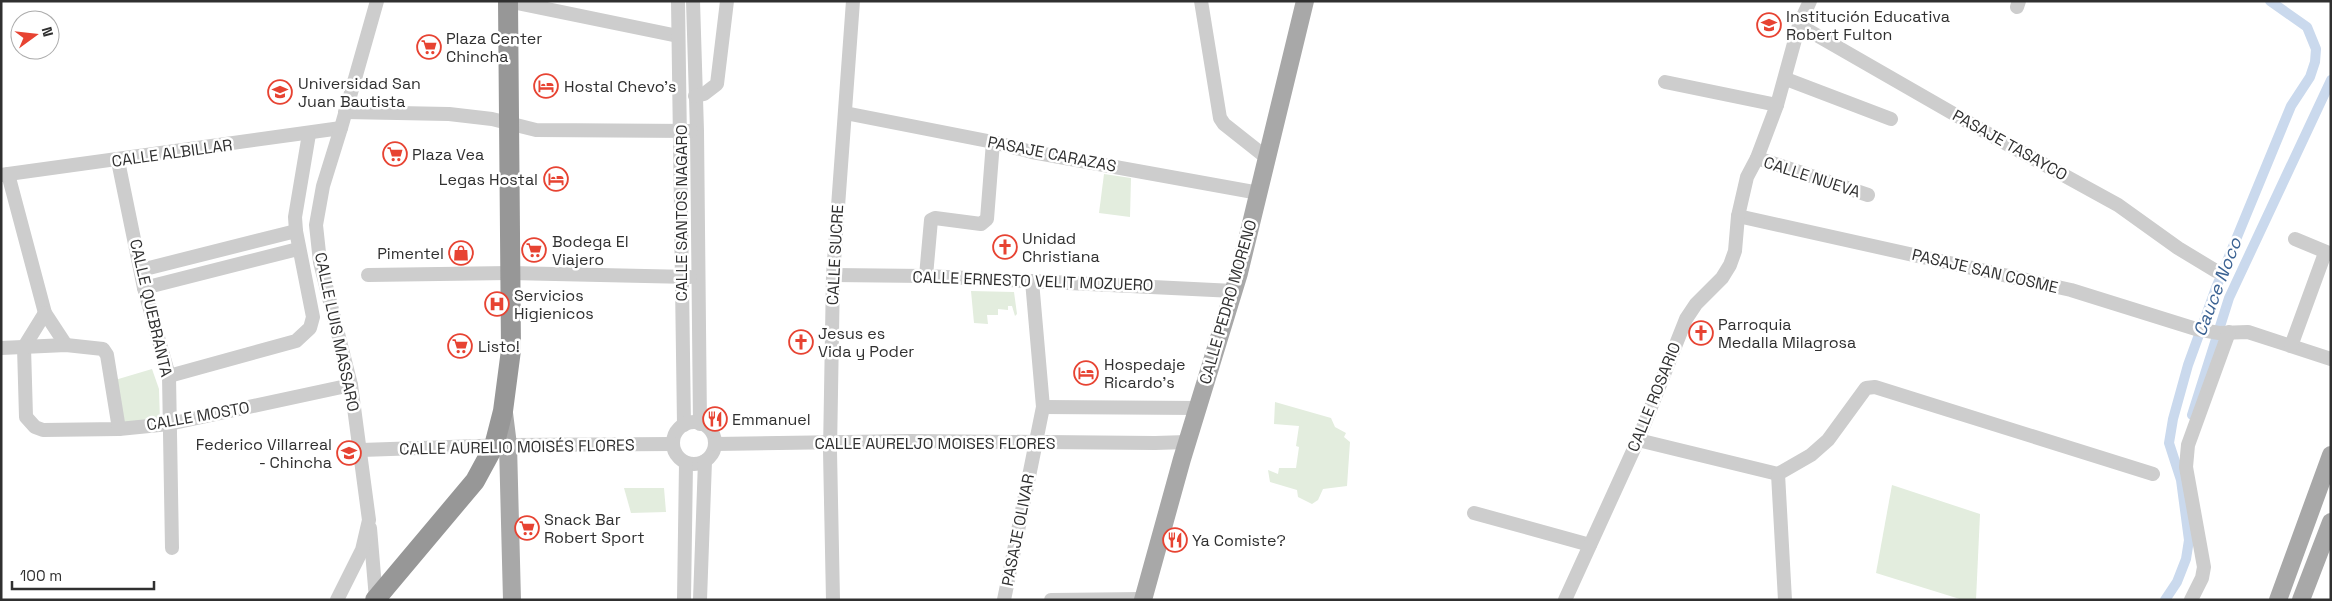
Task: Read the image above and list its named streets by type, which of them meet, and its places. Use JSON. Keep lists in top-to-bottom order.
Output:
{
  "streets": {
    "main road": ["CALLE PEDRO MORENO"],
    "street": [
      "PASAJE TASAYCO",
      "CALLE ALBILLAR",
      "PASAJE CARAZAS",
      "CALLE NUEVA",
      "CALLE SANTOS NAGARO",
      "CALLE SUCRE",
      "PASAJE SAN COSME",
      "CALLE ERNESTO VELIT MOZUERO",
      "CALLE QUEBRANTA",
      "CALLE LUIS MASSARO",
      "CALLE ROSARIO",
      "CALLE MOSTO",
      "CALLE AURELJO MOISES FLORES",
      "CALLE AURELIO MOISÉS FLORES",
      "PASAJE OLIVAR"
    ]
  },
  "crossings": [
    ["PASAJE TASAYCO", "CALLE ROSARIO"],
    ["CALLE ALBILLAR", "CALLE QUEBRANTA"],
    ["CALLE ALBILLAR", "CALLE LUIS MASSARO"],
    ["PASAJE CARAZAS", "CALLE SUCRE"],
    ["PASAJE CARAZAS", "CALLE PEDRO MORENO"],
    ["CALLE NUEVA", "CALLE ROSARIO"],
    ["CALLE SANTOS NAGARO", "CALLE AURELJO MOISES FLORES"],
    ["CALLE SANTOS NAGARO", "CALLE AURELIO MOISÉS FLORES"],
    ["CALLE SUCRE", "CALLE ERNESTO VELIT MOZUERO"],
    ["CALLE SUCRE", "CALLE AURELJO MOISES FLORES"],
    ["PASAJE SAN COSME", "CALLE ROSARIO"],
    ["CALLE ERNESTO VELIT MOZUERO", "CALLE PEDRO MORENO"],
    ["CALLE ERNESTO VELIT MOZUERO", "PASAJE OLIVAR"],
    ["CALLE PEDRO MORENO", "CALLE AURELJO MOISES FLORES"],
    ["CALLE QUEBRANTA", "CALLE MOSTO"],
    ["CALLE LUIS MASSARO", "CALLE MOSTO"],
    ["CALLE LUIS MASSARO", "CALLE AURELIO MOISÉS FLORES"],
    ["CALLE AURELJO MOISES FLORES", "CALLE AURELIO MOISÉS FLORES"],
    ["CALLE AURELJO MOISES FLORES", "PASAJE OLIVAR"]
  ],
  "water": ["Cauce Noco"],
  "places": {
    "school or university": ["Institución Educativa Robert Fulton", "Universidad San Juan Bautista", "Federico Villarreal - Chincha"],
    "supermarket": [
      "Plaza Center Chincha",
      "Plaza Vea",
      "Bodega El Viajero",
      "Listo!",
      "Snack Bar Robert Sport"
    ],
    "hotel": ["Hostal Chevo's", "Legas Hostal", "Hospedaje Ricardo's"],
    "church": ["Unidad Christiana", "Parroquia Medalla Milagrosa", "Jesus es Vida y Poder"],
    "shop": ["Pimentel"],
    "hospital": ["Servicios Higienicos"],
    "restaurant": ["Emmanuel", "Ya Comiste?"]
  },
  "scale_bar": "100 m",
  "north": "right"
}
